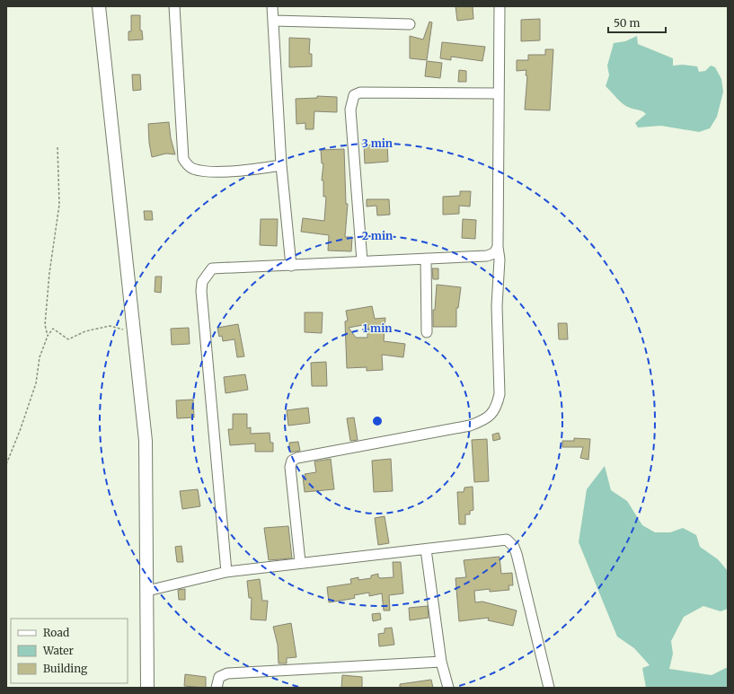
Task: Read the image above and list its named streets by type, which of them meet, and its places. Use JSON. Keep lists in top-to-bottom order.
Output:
{
  "legend": ["Road", "Water", "Building"],
  "scale_bar": "50 m",
  "rings": ["3 min", "2 min", "1 min"]
}
